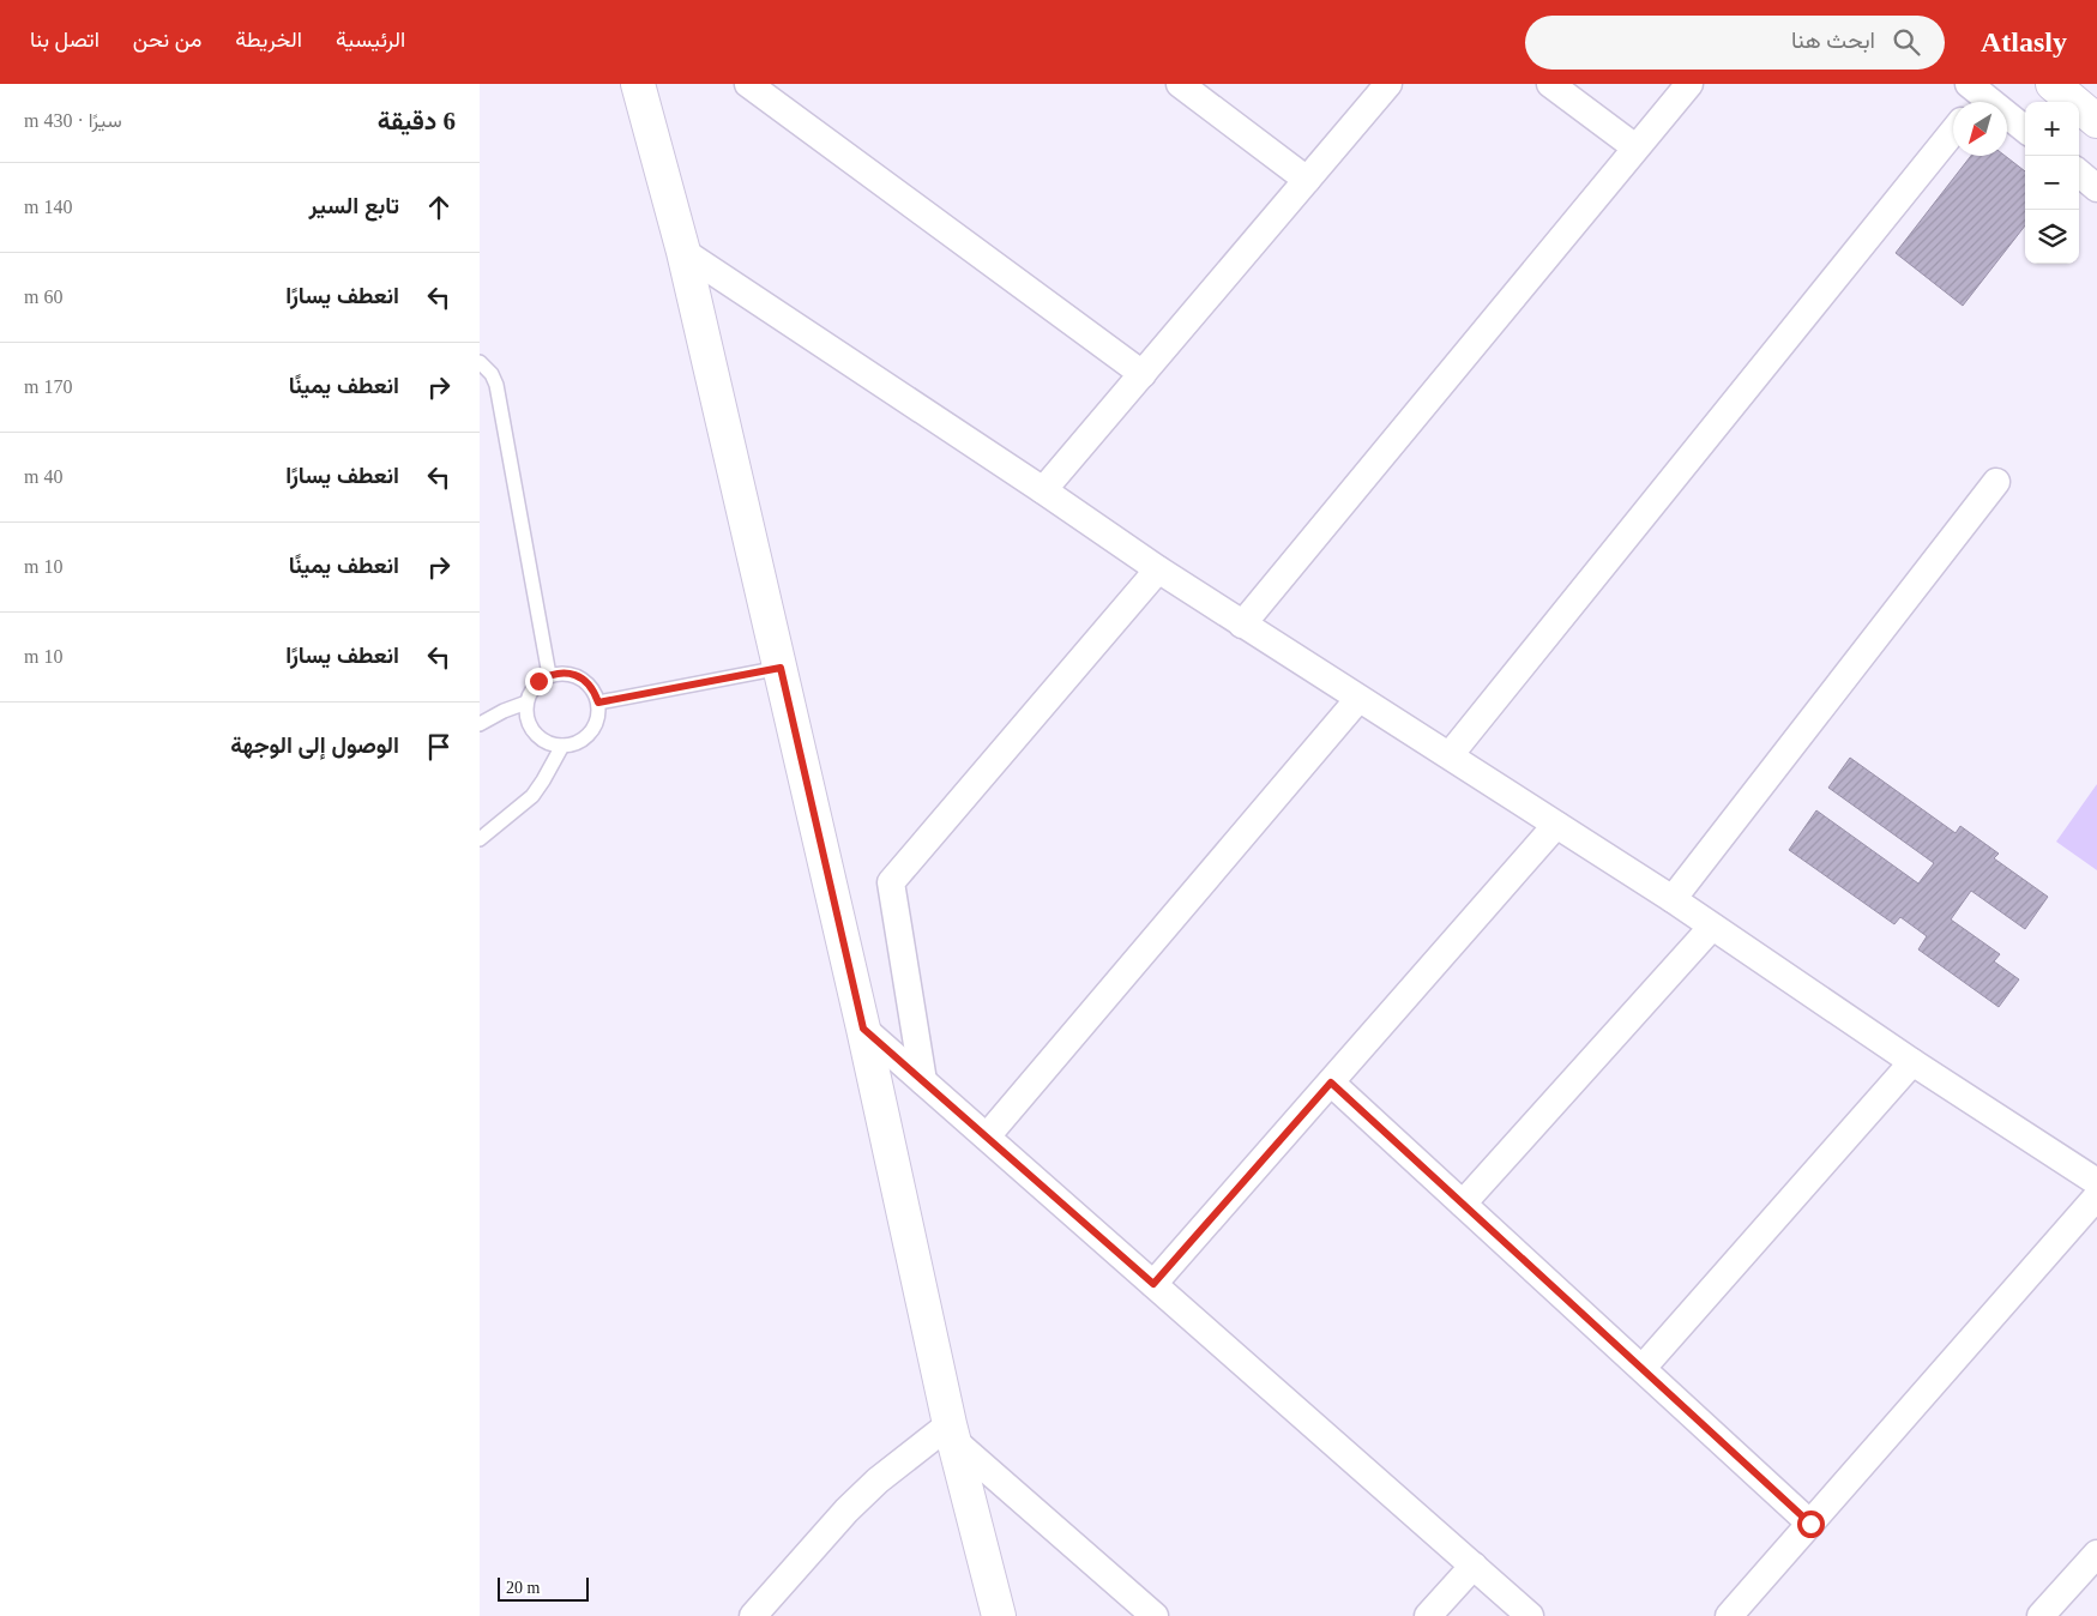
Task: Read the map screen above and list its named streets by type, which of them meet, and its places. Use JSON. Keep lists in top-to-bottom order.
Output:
{
  "scale_bar": "20 m",
  "north": "bottom left",
  "page": {
    "header": "Atlasly",
    "search": "ابحث هنا",
    "nav": [
      "الرئيسية",
      "الخريطة",
      "من نحن",
      "اتصل بنا"
    ],
    "heading": ["6 دقيقة", "سيرًا · 430 m"],
    "map_buttons": ["+", "−"],
    "list": [
      ["تابع السير", "140 m"],
      ["انعطف يسارًا", "60 m"],
      ["انعطف يمينًا", "170 m"],
      ["انعطف يسارًا", "40 m"],
      ["انعطف يمينًا", "10 m"],
      ["انعطف يسارًا", "10 m"],
      "الوصول إلى الوجهة"
    ],
    "scale": "20 m"
  }
}
